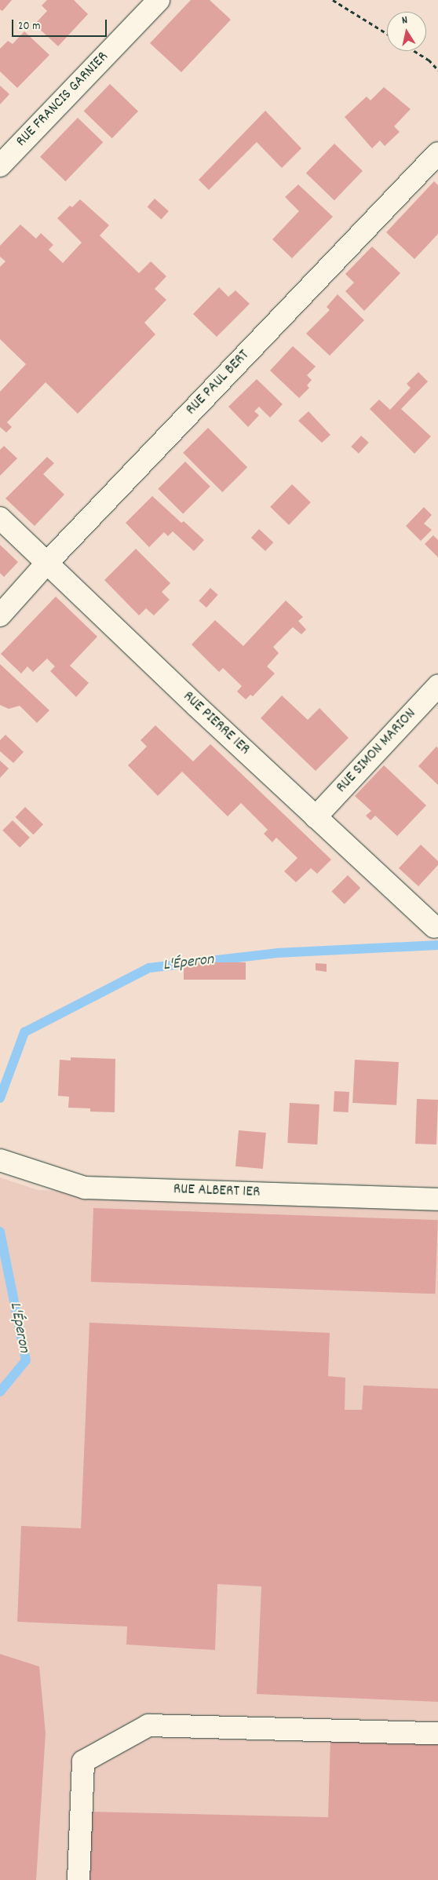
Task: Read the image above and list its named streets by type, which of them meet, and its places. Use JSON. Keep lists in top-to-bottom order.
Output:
{
  "streets": {
    "street": [
      "RUE FRANCIS GARNIER",
      "RUE PAUL BERT",
      "RUE PIERRE 1ER",
      "RUE SIMON MARION",
      "RUE ALBERT 1ER"
    ]
  },
  "crossings": [
    ["RUE PAUL BERT", "RUE PIERRE 1ER"],
    ["RUE PIERRE 1ER", "RUE SIMON MARION"]
  ],
  "water": ["L'Éperon"],
  "scale_bar": "20 m",
  "north": "top"
}
